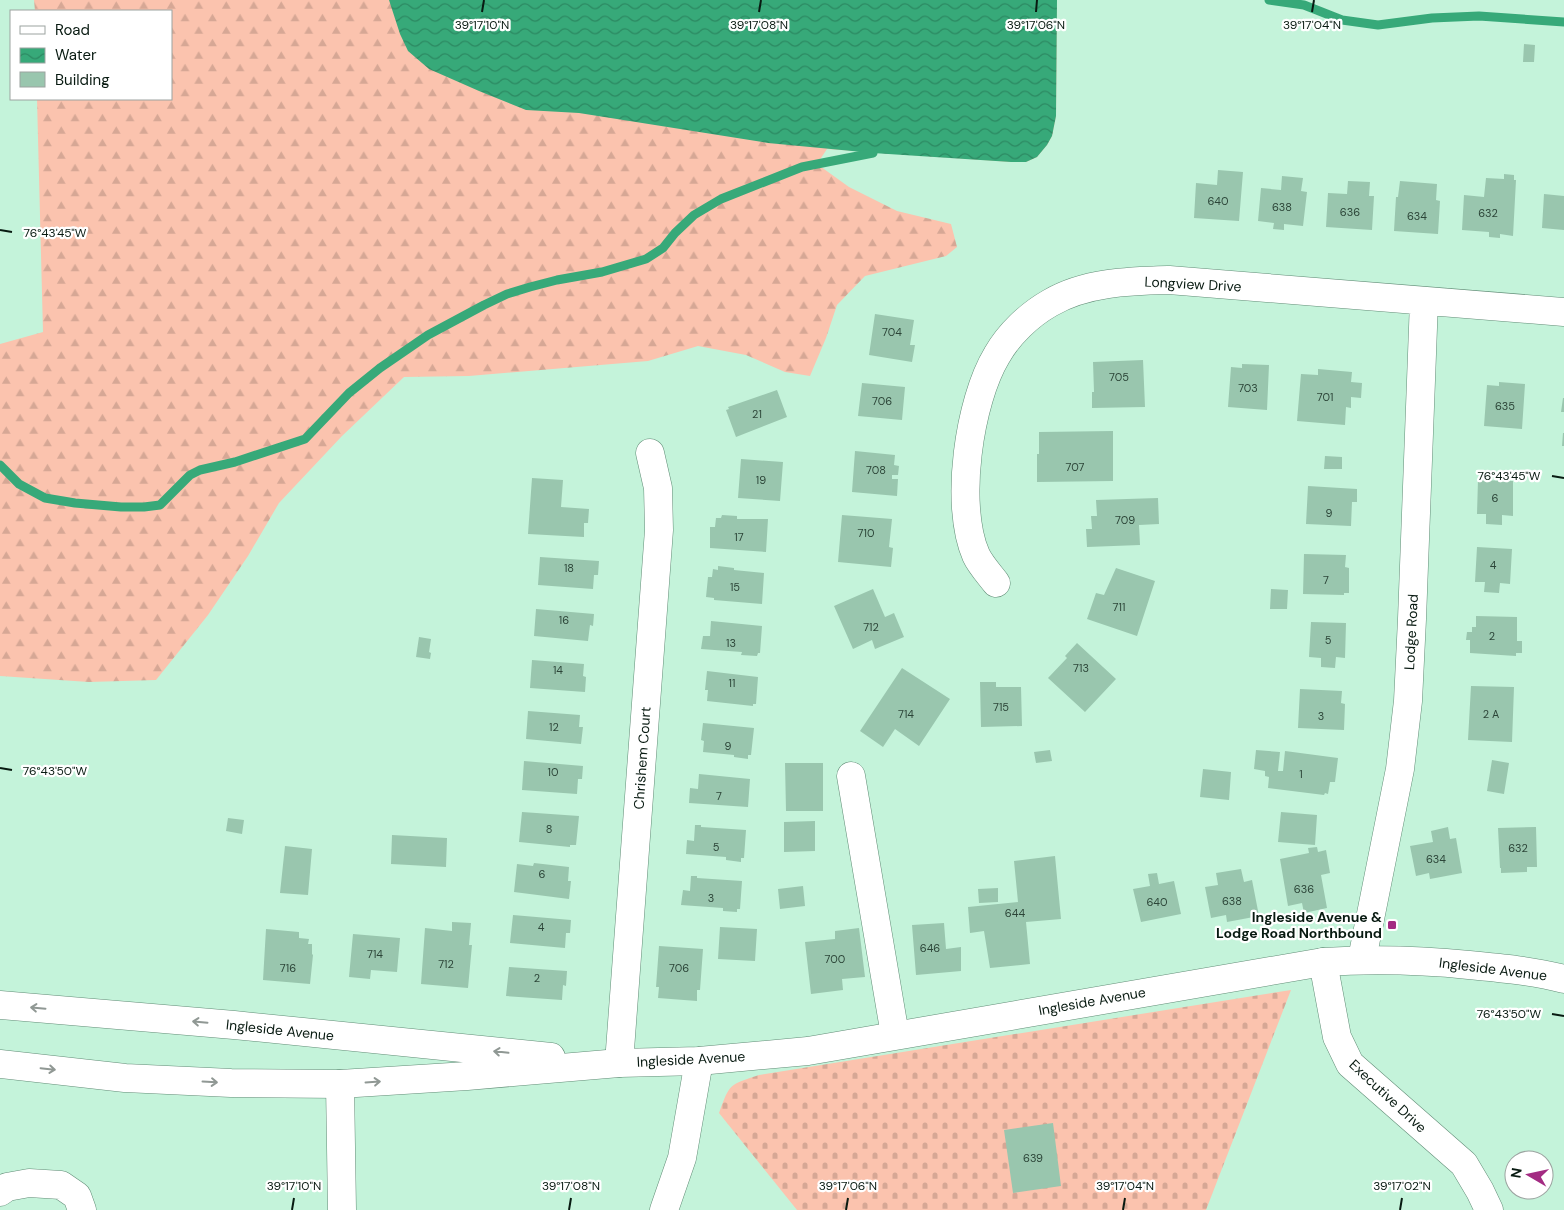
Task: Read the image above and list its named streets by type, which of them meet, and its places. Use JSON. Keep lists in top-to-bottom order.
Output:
{
  "streets": {
    "street": [
      "Longview Drive",
      "Lodge Road",
      "Chrishem Court",
      "Ingleside Avenue",
      "Executive Drive"
    ]
  },
  "crossings": [
    ["Longview Drive", "Lodge Road"],
    ["Lodge Road", "Ingleside Avenue"],
    ["Chrishem Court", "Ingleside Avenue"],
    ["Ingleside Avenue", "Executive Drive"]
  ],
  "places": {
    "transit": ["Ingleside Avenue & Lodge Road Northbound"]
  },
  "house_numbers": [
    "640",
    "638",
    "636",
    "632",
    "634",
    "704",
    "705",
    "703",
    "701",
    "706",
    "635",
    "21",
    "707",
    "708",
    "19",
    "6",
    "9",
    "709",
    "710",
    "17",
    "4",
    "18",
    "7",
    "15",
    "711",
    "16",
    "712",
    "2",
    "5",
    "13",
    "713",
    "14",
    "11",
    "715",
    "714",
    "2 A",
    "3",
    "12",
    "9",
    "10",
    "1",
    "7",
    "8",
    "5",
    "632",
    "634",
    "6",
    "636",
    "3",
    "638",
    "640",
    "644",
    "4",
    "646",
    "714",
    "700",
    "712",
    "716",
    "706",
    "2",
    "639"
  ],
  "legend": ["Road", "Water", "Building"],
  "north": "left",
  "coordinates": [
    "39°17'10\"N",
    "39°17'08\"N",
    "39°17'06\"N",
    "39°17'04\"N",
    "76°43'45\"W",
    "76°43'50\"W",
    "39°17'02\"N"
  ]
}
